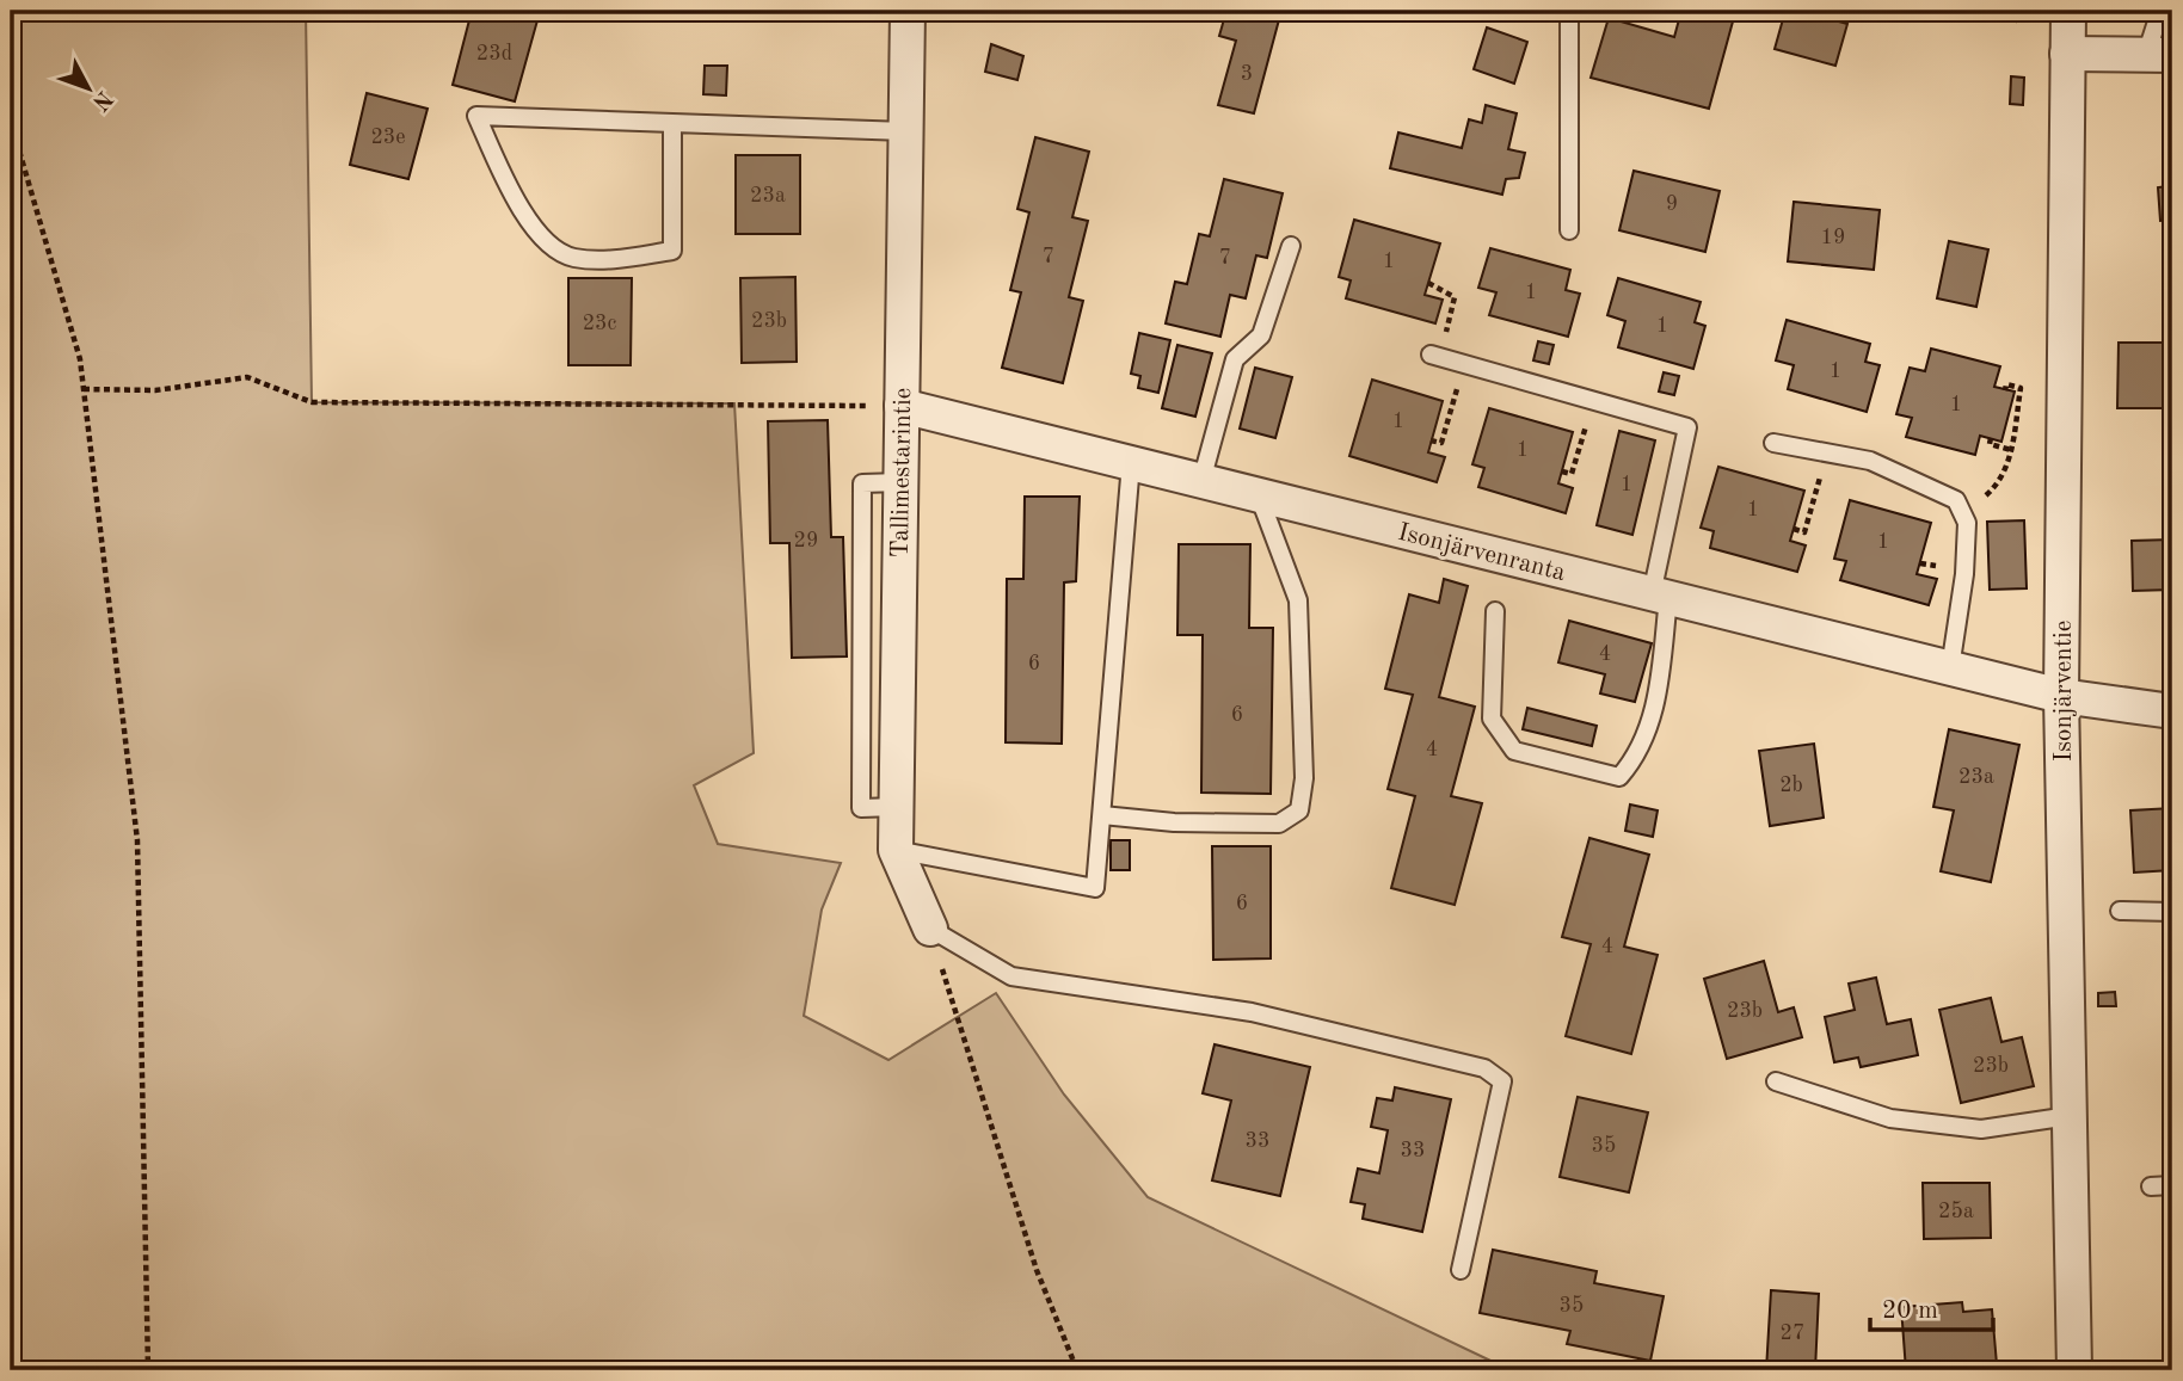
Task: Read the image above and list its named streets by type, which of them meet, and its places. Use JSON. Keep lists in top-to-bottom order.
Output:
{
  "streets": {
    "street": ["Tallimestarintie", "Isonjärvenranta", "Isonjärventie"]
  },
  "crossings": [
    ["Tallimestarintie", "Isonjärvenranta"],
    ["Isonjärvenranta", "Isonjärventie"]
  ],
  "house_numbers": [
    "23d",
    "3",
    "23e",
    "23a",
    "9",
    "19",
    "7",
    "7",
    "1",
    "1",
    "23b",
    "23c",
    "1",
    "1",
    "1",
    "1",
    "1",
    "1",
    "1",
    "29",
    "1",
    "4",
    "6",
    "6",
    "4",
    "23a",
    "2b",
    "6",
    "4",
    "23b",
    "23b",
    "33",
    "35",
    "33",
    "25a",
    "35",
    "27"
  ],
  "scale_bar": "20 m",
  "north": "bottom right"
}
